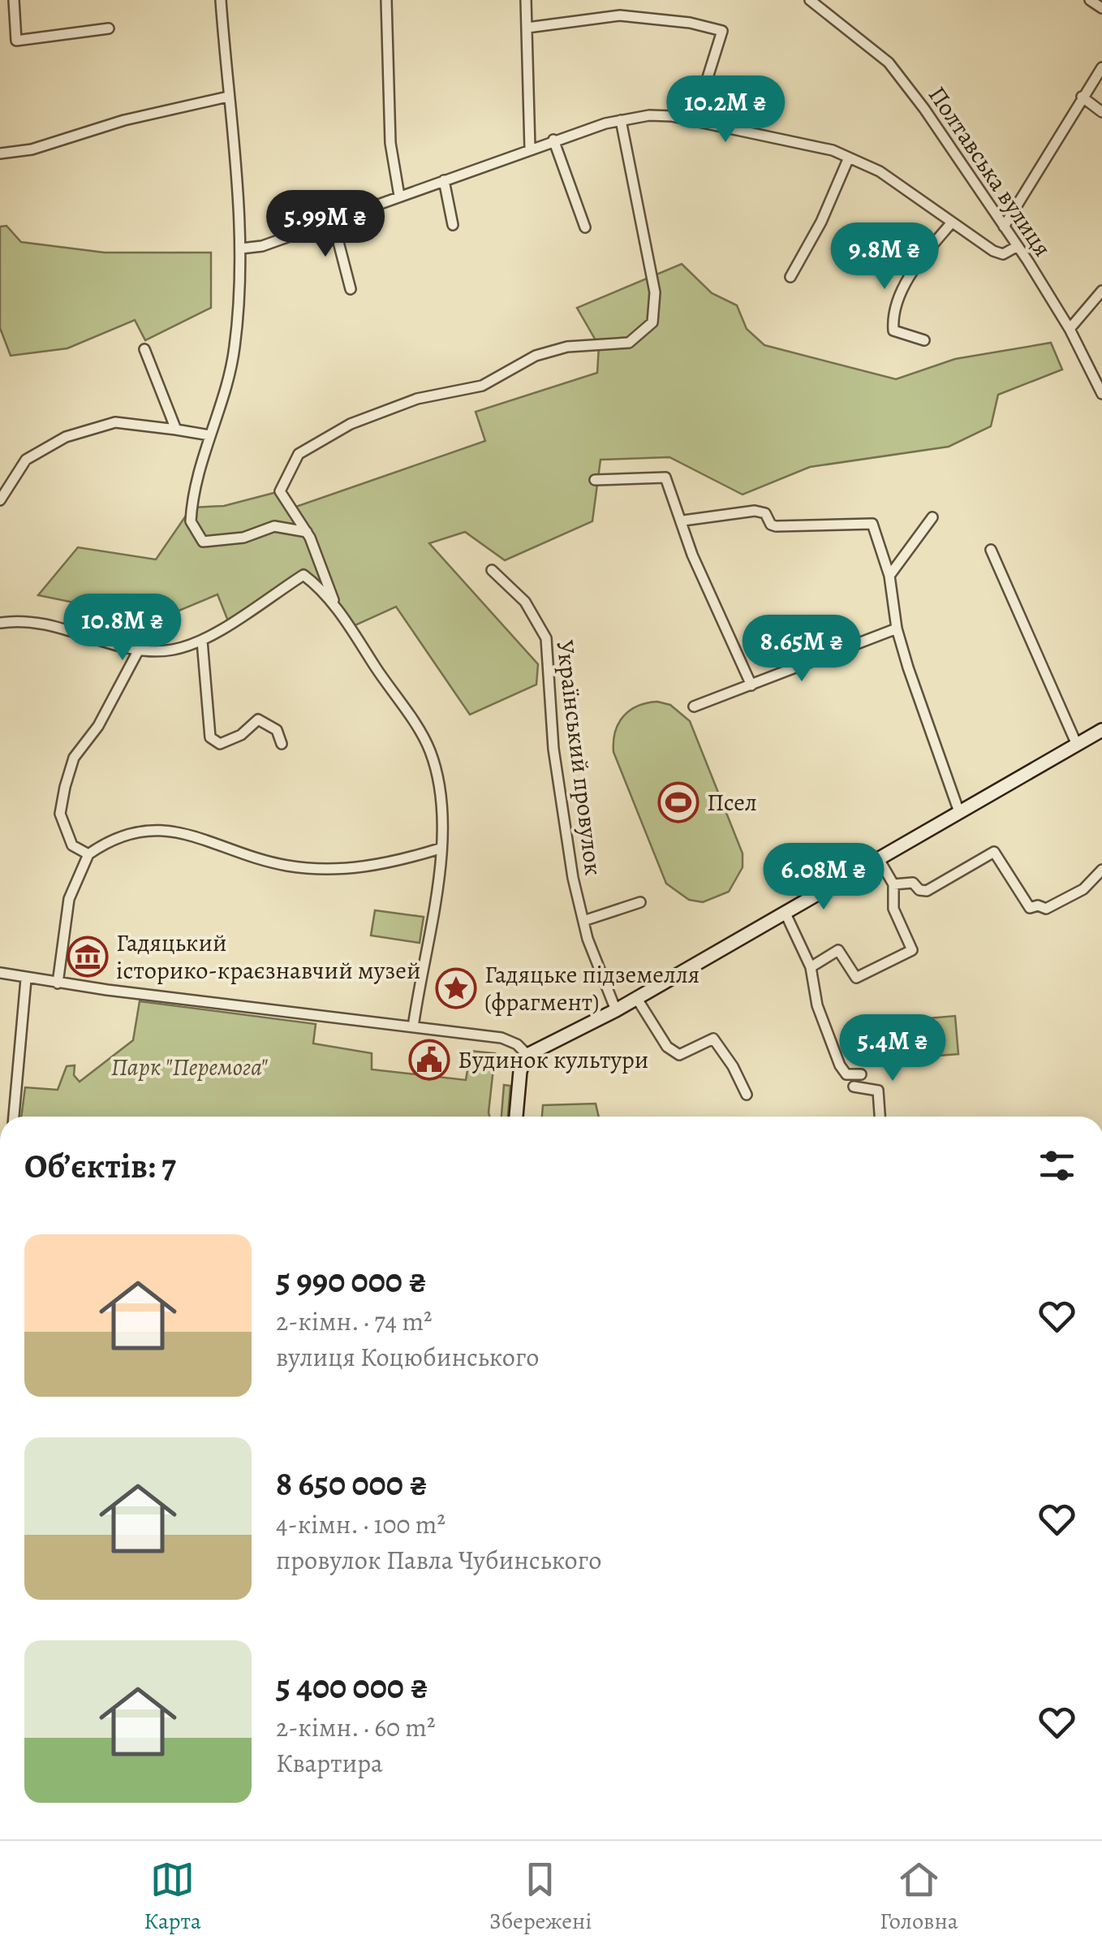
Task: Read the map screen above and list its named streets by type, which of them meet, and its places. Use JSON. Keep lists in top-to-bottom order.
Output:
{
  "streets": {
    "street": ["Полтавська вулиця", "Український провулок"]
  },
  "parks": ["Парк \"Перемога\""],
  "places": {
    "sports": ["Псел"],
    "museum": ["Гадяцький історико-краєзнавчий музей"],
    "place": ["Гадяцьке підземелля (фрагмент)"],
    "public building": ["Будинок культури"]
  },
  "page": {
    "price": [
      "10.2M ₴",
      "5.99M ₴",
      "9.8M ₴",
      "10.8M ₴",
      "8.65M ₴",
      "6.08M ₴",
      "5.4M ₴"
    ],
    "heading": "Об’єктів: 7",
    "list": [
      {
        "name": "5 990 000 ₴",
        "note": "2-кімн. · 74 m² · вулиця Коцюбинського"
      },
      {
        "name": "8 650 000 ₴",
        "note": "4-кімн. · 100 m² · провулок Павла Чубинського"
      },
      {
        "name": "5 400 000 ₴",
        "note": "2-кімн. · 60 m² · Квартира"
      }
    ],
    "tabs": ["Карта", "Збережені", "Головна"]
  }
}
